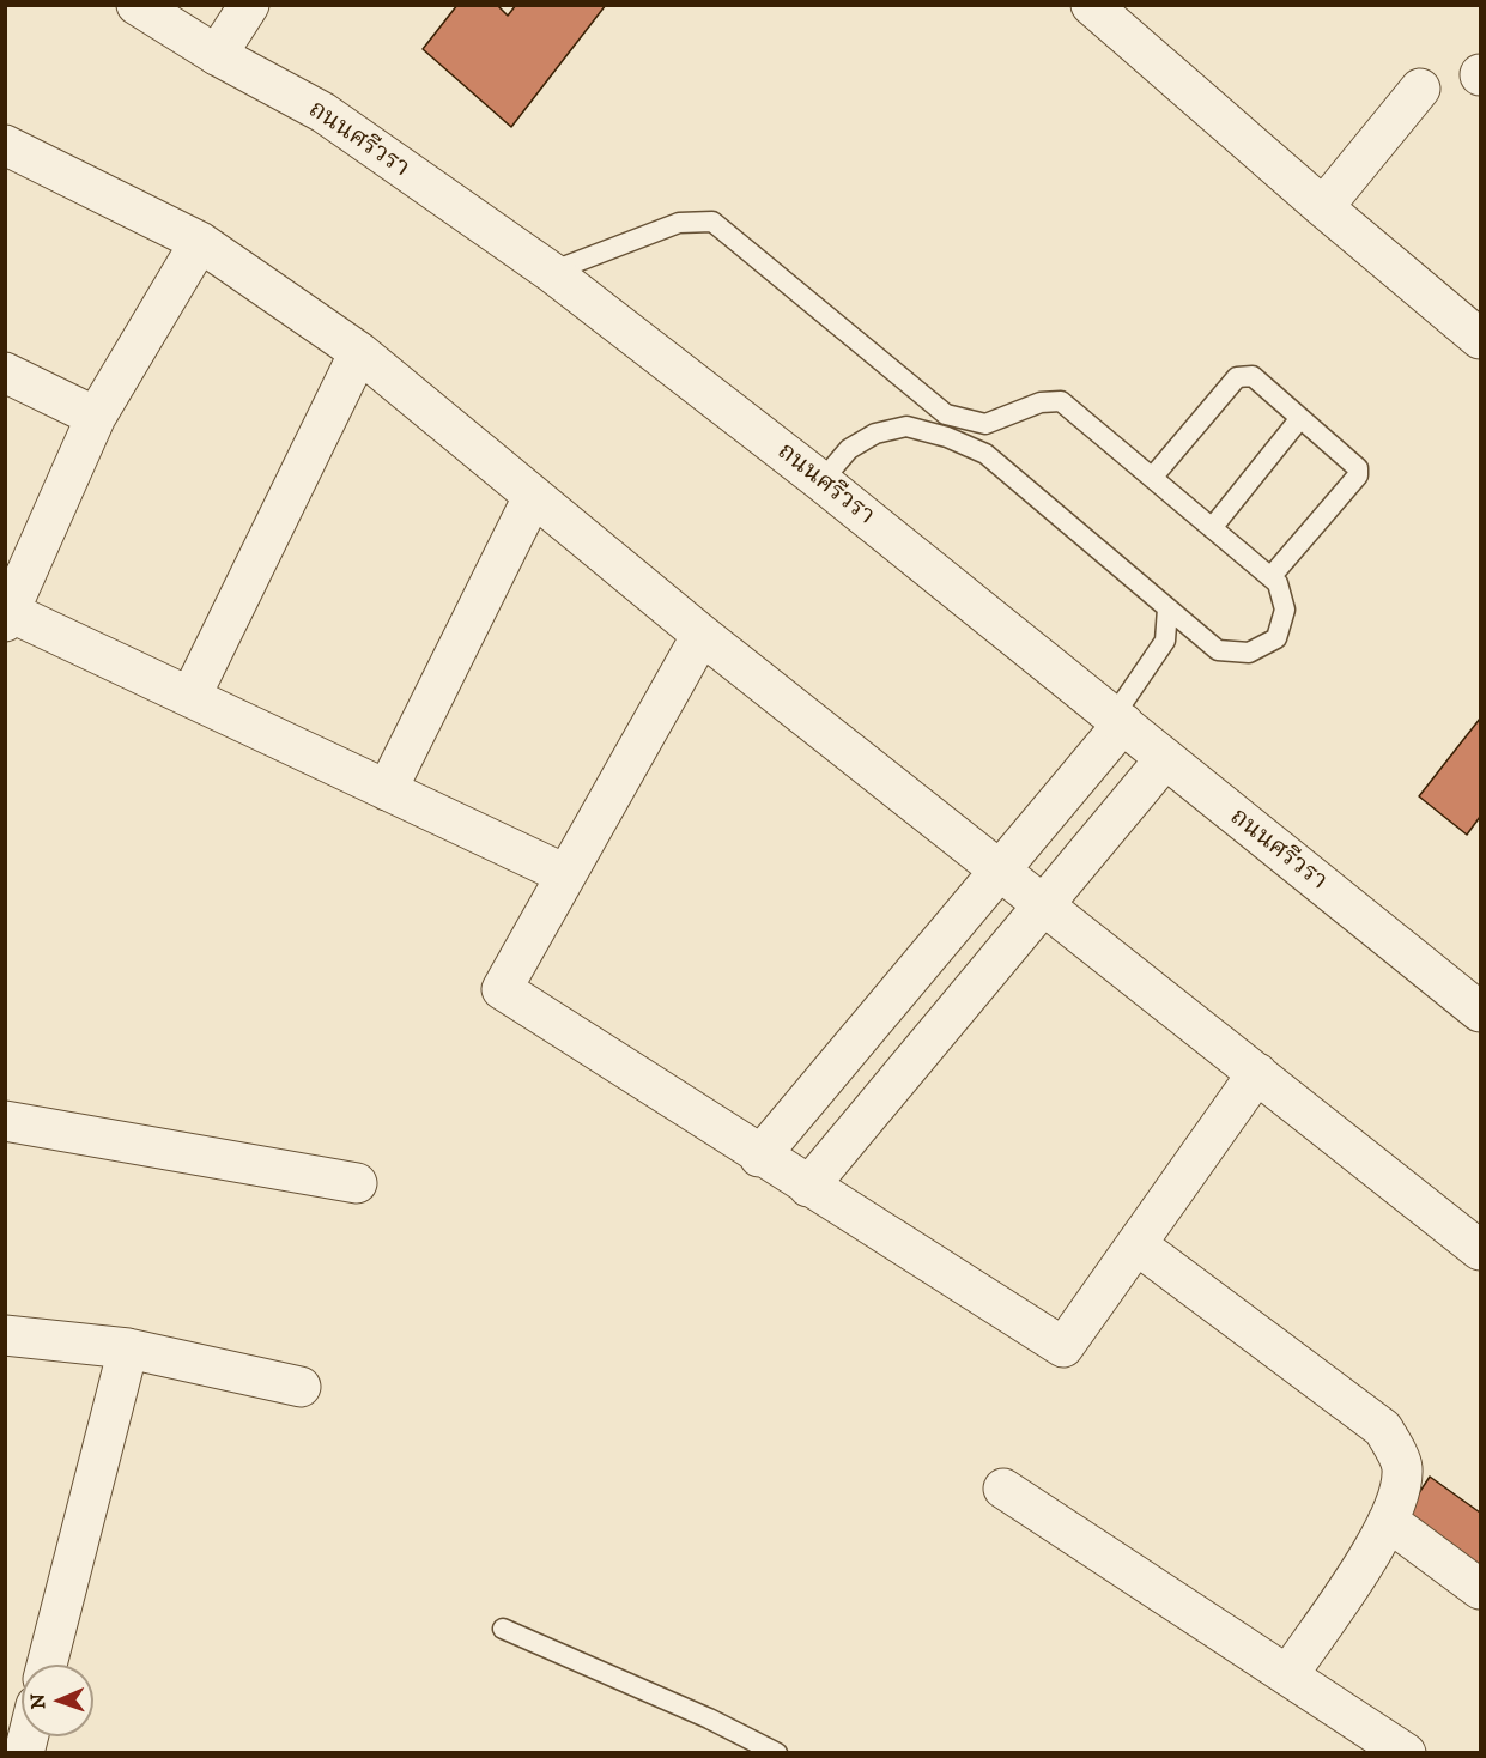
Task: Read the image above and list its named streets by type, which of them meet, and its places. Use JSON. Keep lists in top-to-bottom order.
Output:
{
  "streets": {
    "street": ["ถนนศรีวรา"]
  },
  "north": "left"
}
